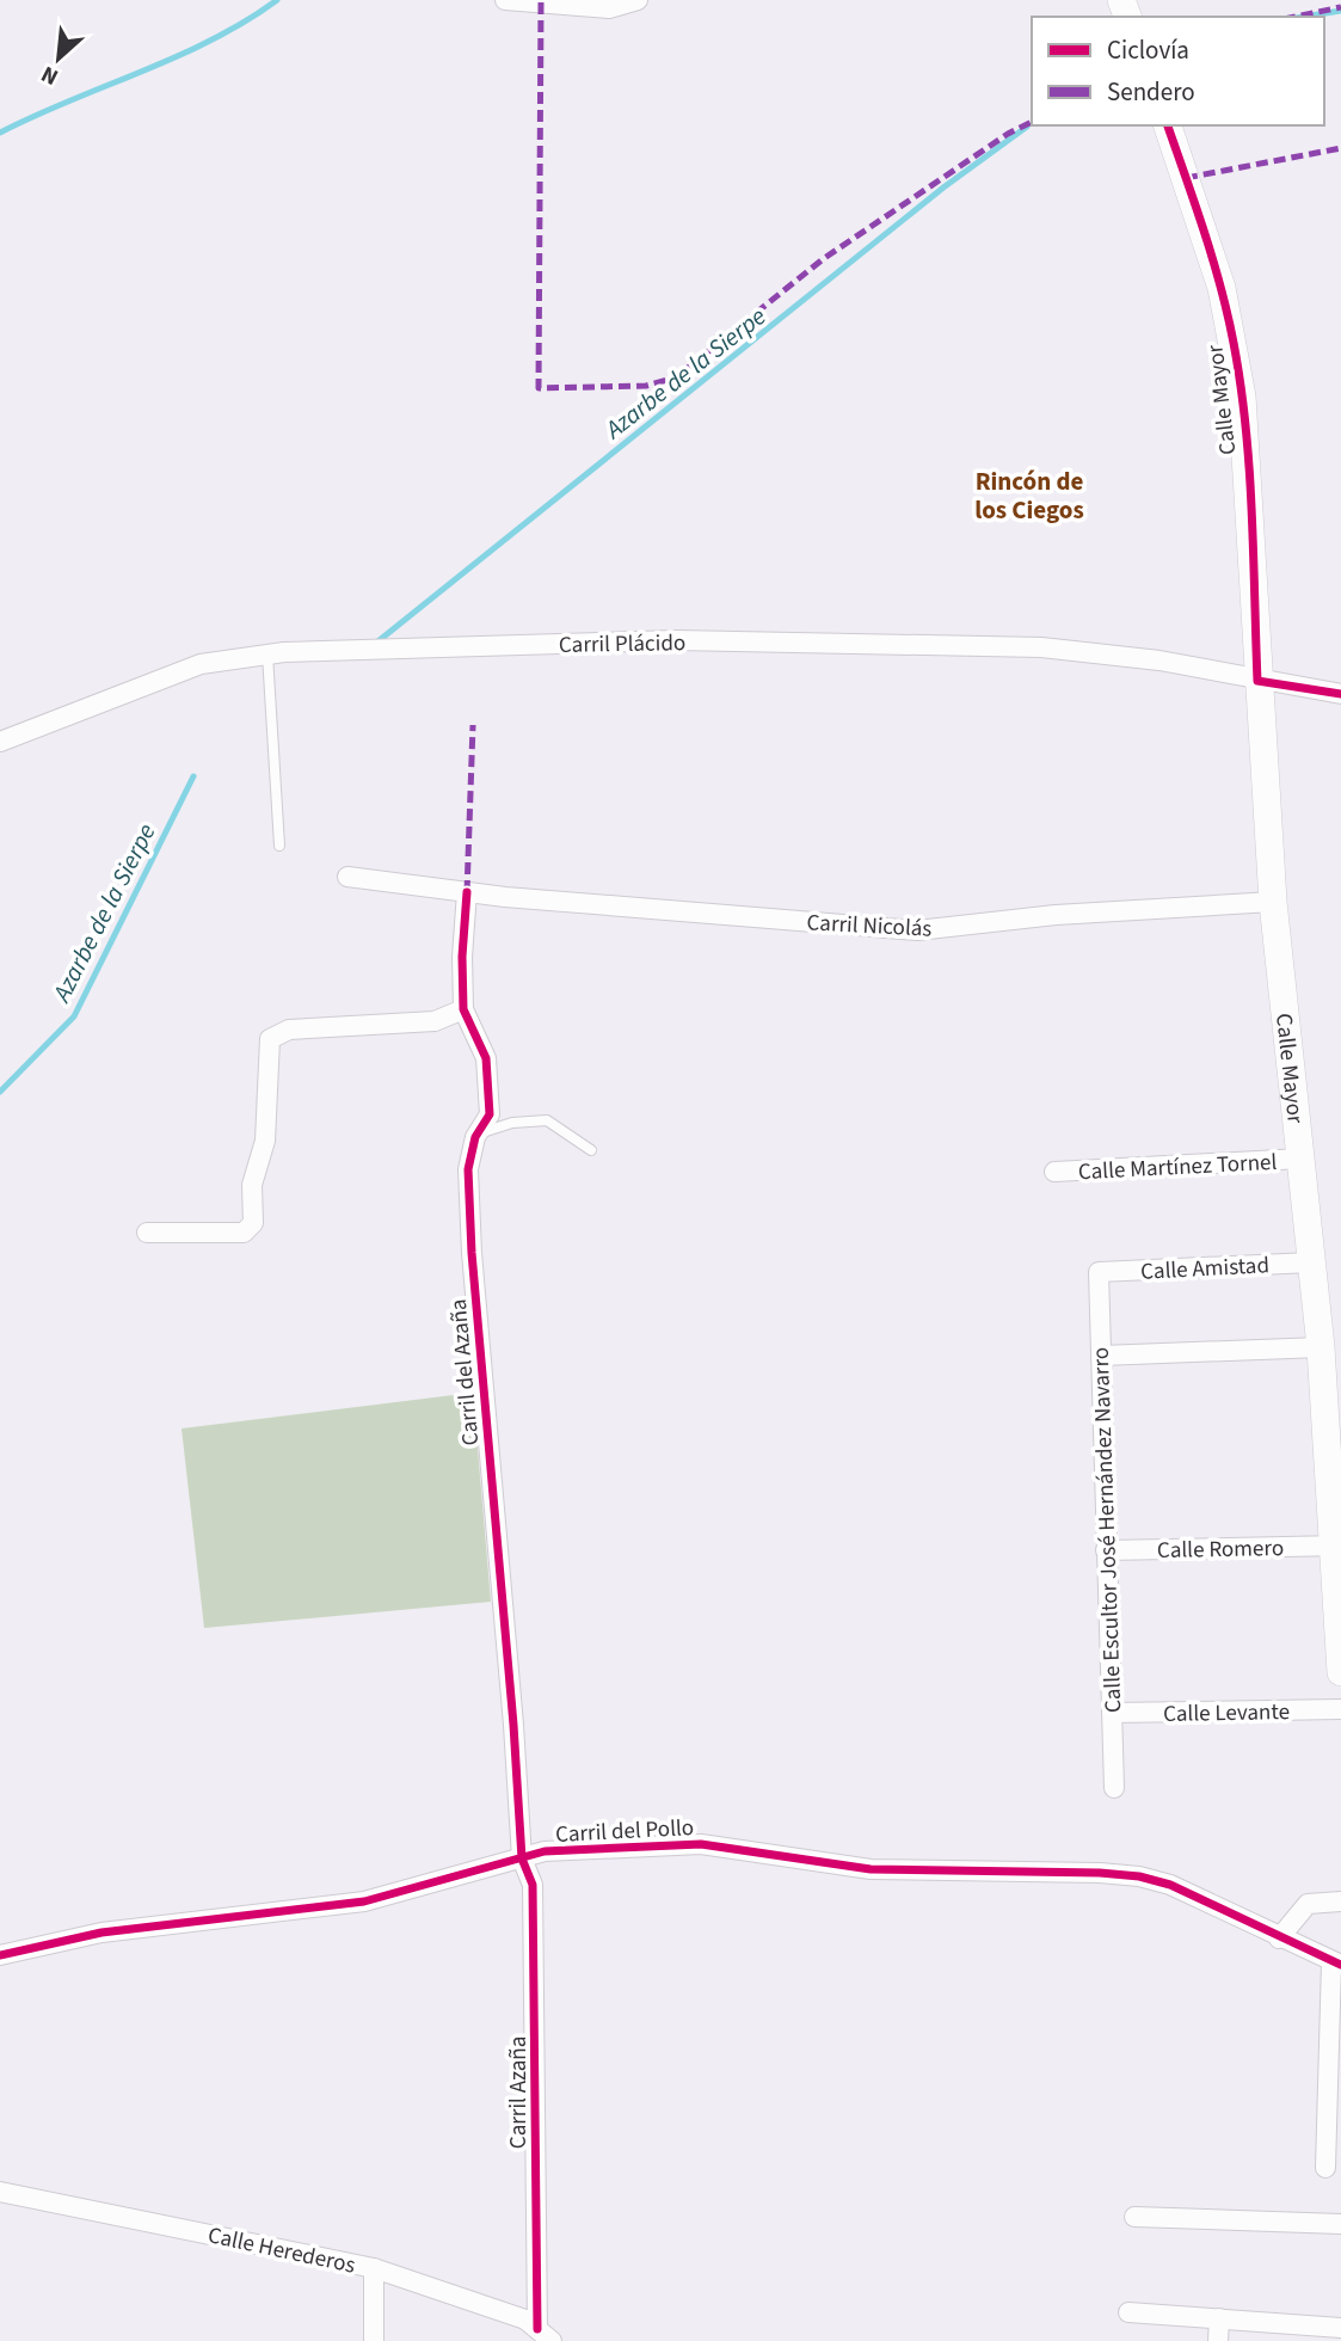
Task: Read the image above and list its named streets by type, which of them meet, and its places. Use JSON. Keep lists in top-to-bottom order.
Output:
{
  "streets": {
    "main road": ["Calle Mayor"],
    "street": [
      "Carril Plácido",
      "Carril Nicolás",
      "Calle Martínez Tornel",
      "Calle Amistad",
      "Carril del Azaña",
      "Calle Escultor José Hernández Navarro",
      "Calle Romero",
      "Calle Levante",
      "Carril del Pollo",
      "Carril Azaña",
      "Calle Herederos"
    ]
  },
  "crossings": [
    ["Calle Mayor", "Carril Plácido"],
    ["Calle Mayor", "Carril Nicolás"],
    ["Calle Mayor", "Calle Martínez Tornel"],
    ["Calle Mayor", "Calle Amistad"],
    ["Calle Mayor", "Calle Romero"],
    ["Carril Nicolás", "Carril del Azaña"],
    ["Calle Amistad", "Calle Escultor José Hernández Navarro"],
    ["Carril del Azaña", "Carril del Pollo"],
    ["Carril del Azaña", "Carril Azaña"],
    ["Calle Escultor José Hernández Navarro", "Calle Romero"],
    ["Calle Escultor José Hernández Navarro", "Calle Levante"],
    ["Carril del Pollo", "Carril Azaña"],
    ["Carril Azaña", "Calle Herederos"]
  ],
  "districts": ["Rincón de los Ciegos"],
  "water": ["Azarbe de la Sierpe"],
  "legend": ["Ciclovía", "Sendero"],
  "north": "bottom left"
}
